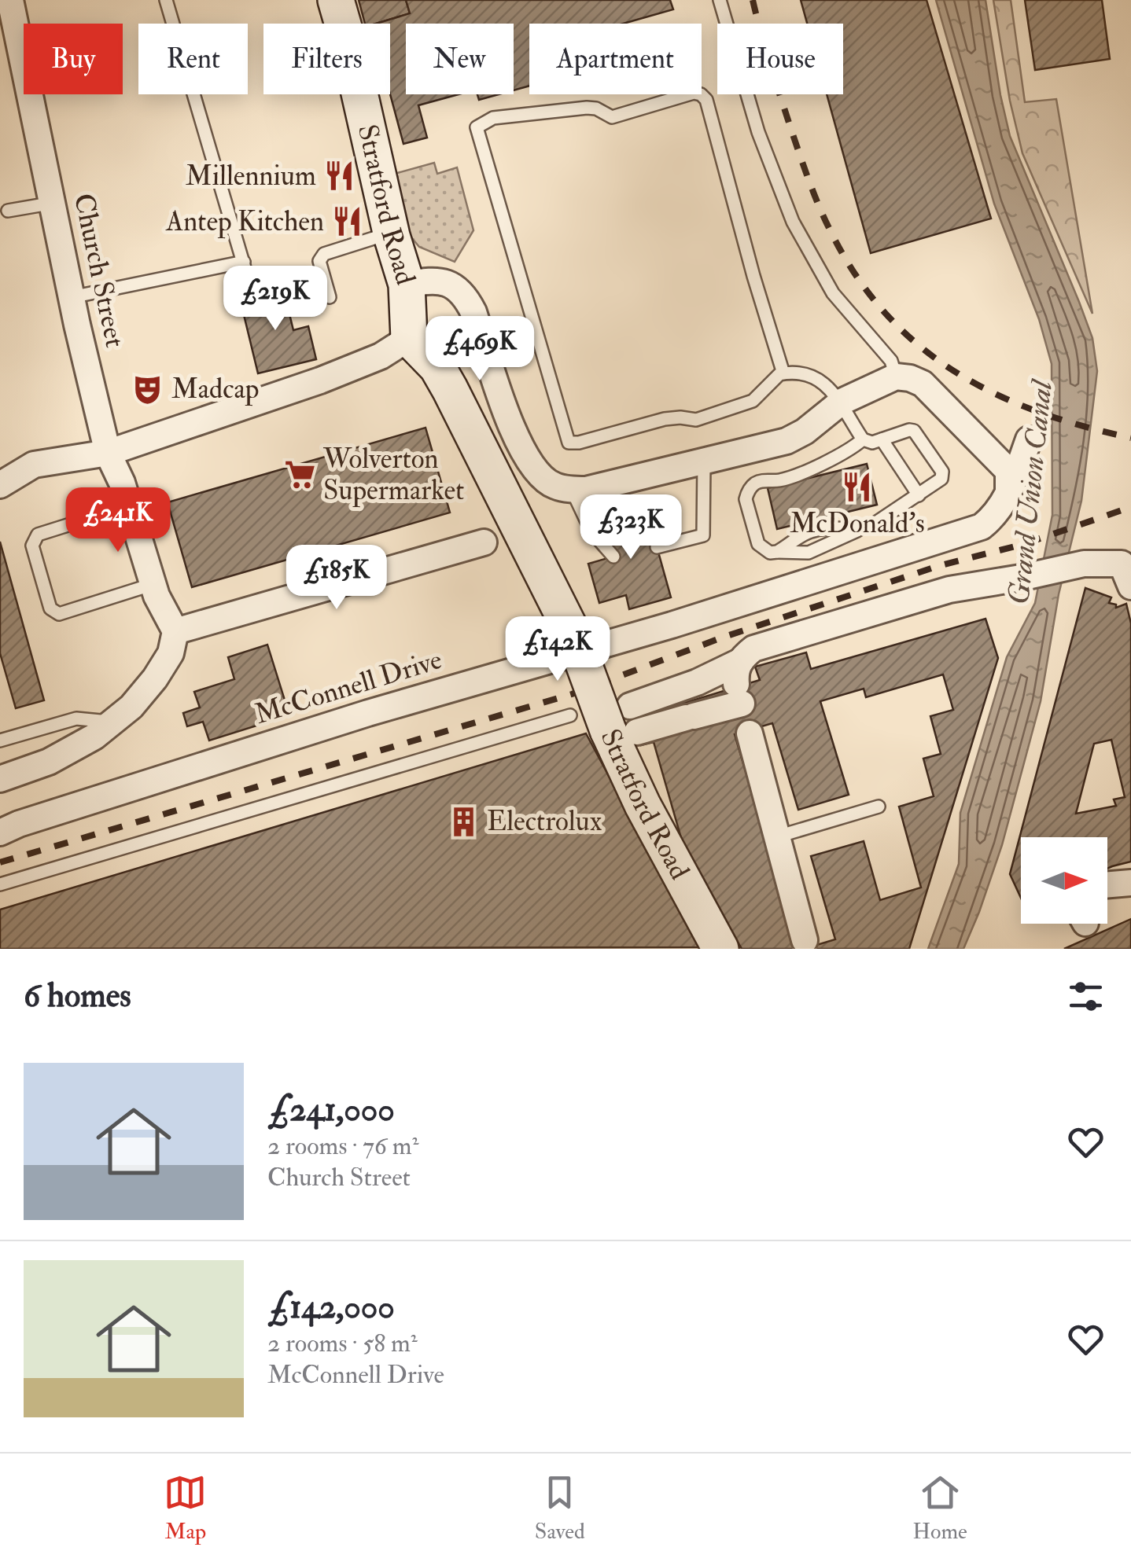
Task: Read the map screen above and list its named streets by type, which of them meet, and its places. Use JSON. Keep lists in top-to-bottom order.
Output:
{
  "streets": {
    "street": ["Stratford Road", "Church Street", "McConnell Drive"]
  },
  "water": ["Grand Union Canal"],
  "places": {
    "restaurant": ["Millennium", "Antep Kitchen", "McDonald's"],
    "theatre": ["Madcap"],
    "supermarket": ["Wolverton Supermarket"],
    "building": ["Electrolux"]
  },
  "north": "right",
  "page": {
    "chip": [
      "Buy",
      "Rent",
      "Filters",
      "New",
      "Apartment",
      "House"
    ],
    "price": [
      "£219K",
      "£469K",
      "£241K",
      "£323K",
      "£185K",
      "£142K"
    ],
    "heading": "6 homes",
    "list": [
      {
        "name": "£241,000",
        "note": "2 rooms · 76 m² · Church Street"
      },
      {
        "name": "£142,000",
        "note": "2 rooms · 58 m² · McConnell Drive"
      }
    ],
    "tabs": ["Map", "Saved", "Home"]
  }
}
